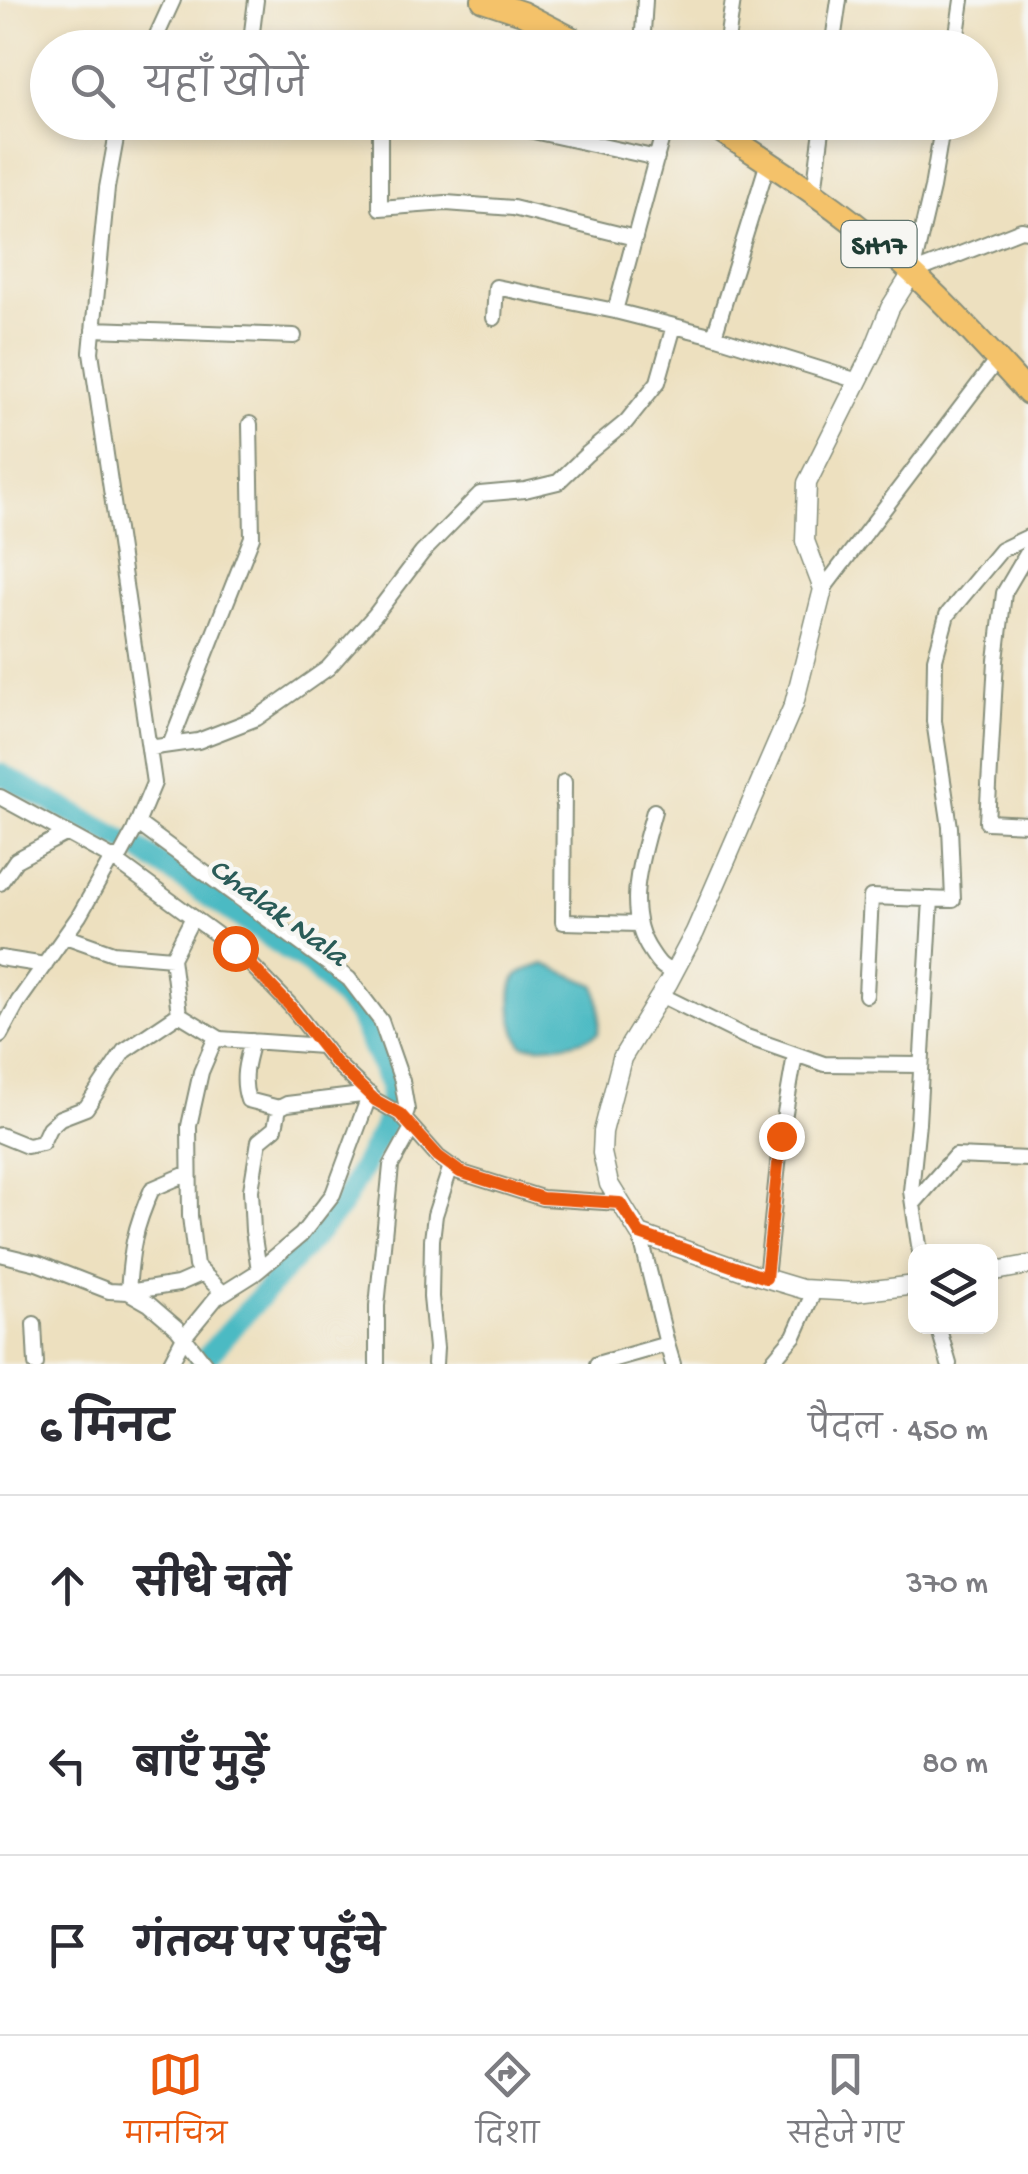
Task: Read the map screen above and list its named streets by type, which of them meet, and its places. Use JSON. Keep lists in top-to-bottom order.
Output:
{
  "streets": {
    "main road": ["SH17"]
  },
  "water": ["Chalak Nala"],
  "page": {
    "search": "यहाँ खोजें",
    "heading": ["6 मिनट", "पैदल · 450 m"],
    "list": [
      ["सीधे चलें", "370 m"],
      ["बाएँ मुड़ें", "80 m"],
      "गंतव्य पर पहुँचे"
    ],
    "nav": ["मानचित्र", "दिशा", "सहेजे गए"]
  }
}
